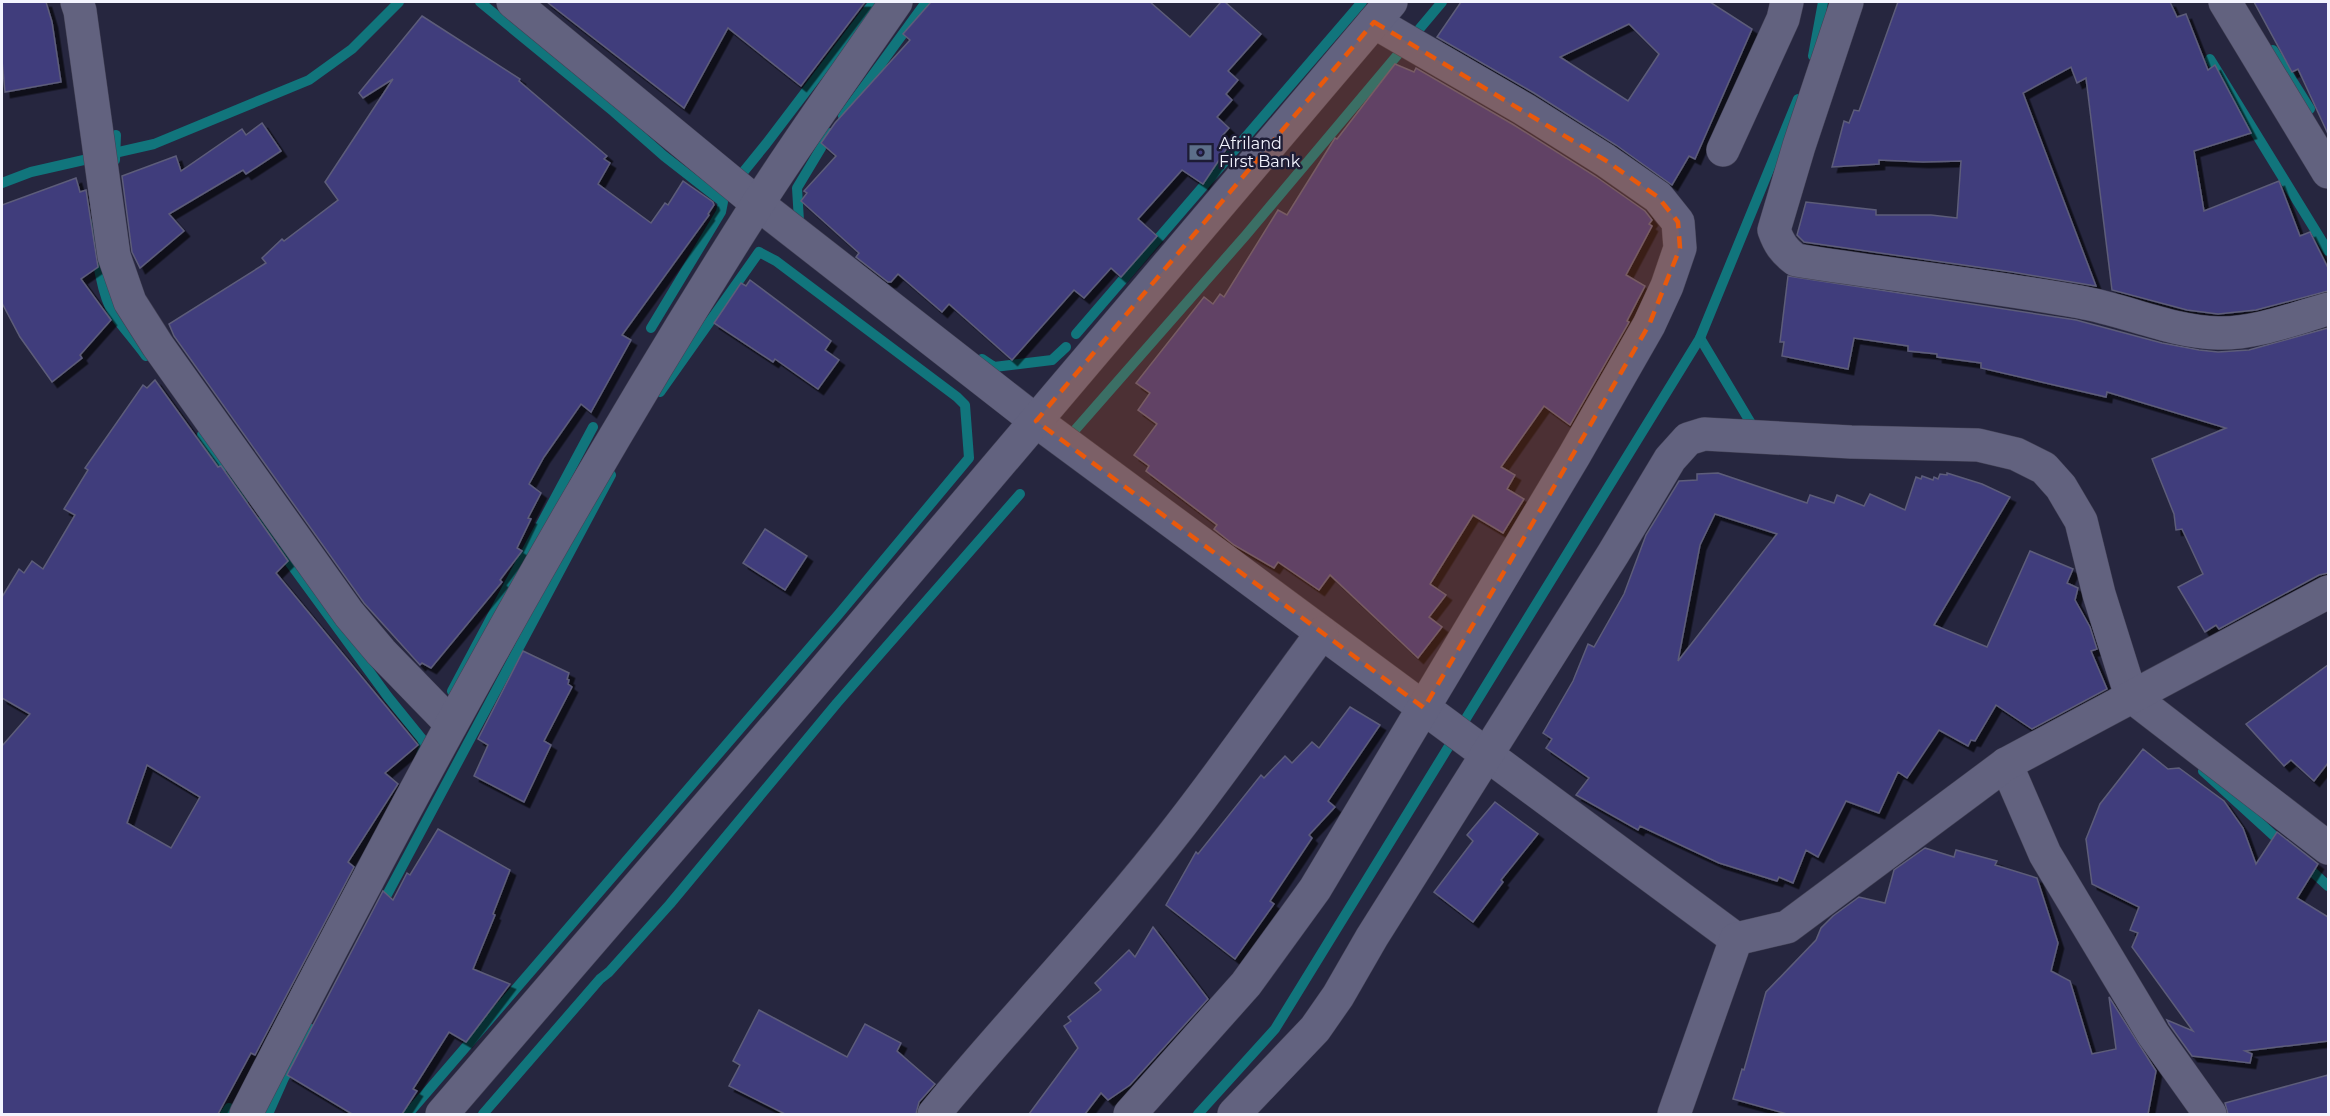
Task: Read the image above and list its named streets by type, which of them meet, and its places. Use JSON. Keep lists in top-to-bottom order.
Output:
{
  "places": {
    "bank": ["Afriland First Bank"]
  }
}
